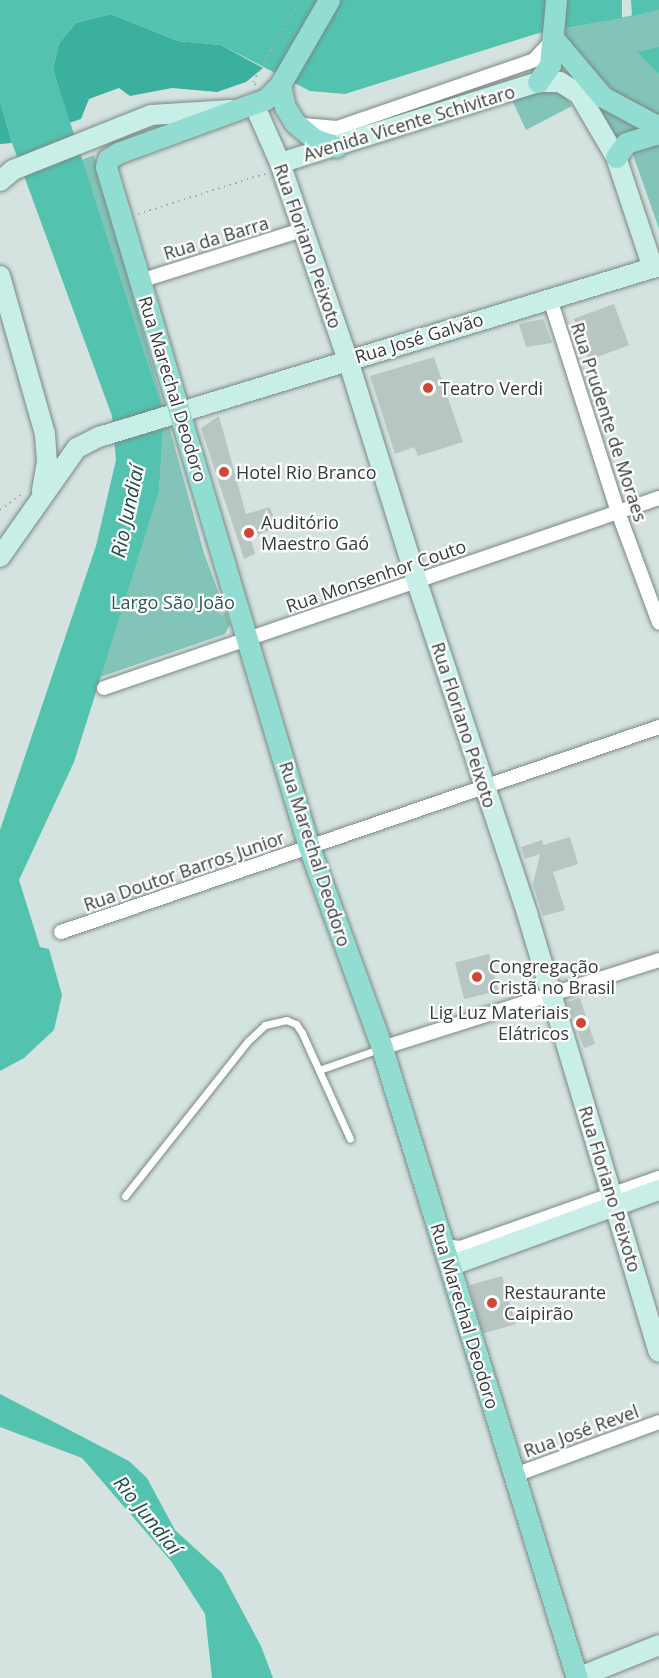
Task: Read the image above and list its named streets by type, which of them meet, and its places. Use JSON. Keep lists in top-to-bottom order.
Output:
{
  "streets": {
    "main road": [
      "Avenida Vicente Schivitaro",
      "Rua Floriano Peixoto",
      "Rua José Galvão",
      "Rua Marechal Deodoro"
    ],
    "street": [
      "Rua da Barra",
      "Rua Prudente de Moraes",
      "Rua Monsenhor Couto",
      "Rua Doutor Barros Junior",
      "Rua José Revel"
    ]
  },
  "crossings": [
    ["Avenida Vicente Schivitaro", "Rua Floriano Peixoto"],
    ["Rua da Barra", "Rua Floriano Peixoto"],
    ["Rua da Barra", "Rua Marechal Deodoro"],
    ["Rua Floriano Peixoto", "Rua José Galvão"],
    ["Rua Floriano Peixoto", "Rua Marechal Deodoro"],
    ["Rua Floriano Peixoto", "Rua Monsenhor Couto"],
    ["Rua Floriano Peixoto", "Rua Doutor Barros Junior"],
    ["Rua José Galvão", "Rua Marechal Deodoro"],
    ["Rua José Galvão", "Rua Prudente de Moraes"],
    ["Rua Marechal Deodoro", "Rua Monsenhor Couto"],
    ["Rua Marechal Deodoro", "Rua Doutor Barros Junior"],
    ["Rua Marechal Deodoro", "Rua José Revel"],
    ["Rua Prudente de Moraes", "Rua Monsenhor Couto"]
  ],
  "water": ["Rio Jundiaí"],
  "parks": ["Largo São João"],
  "places": [
    "Teatro Verdi",
    "Hotel Rio Branco",
    "Auditório Maestro Gaó",
    "Congregação Cristã no Brasil",
    "Lig Luz Materiais Elátricos",
    "Restaurante Caipirão"
  ]
}
